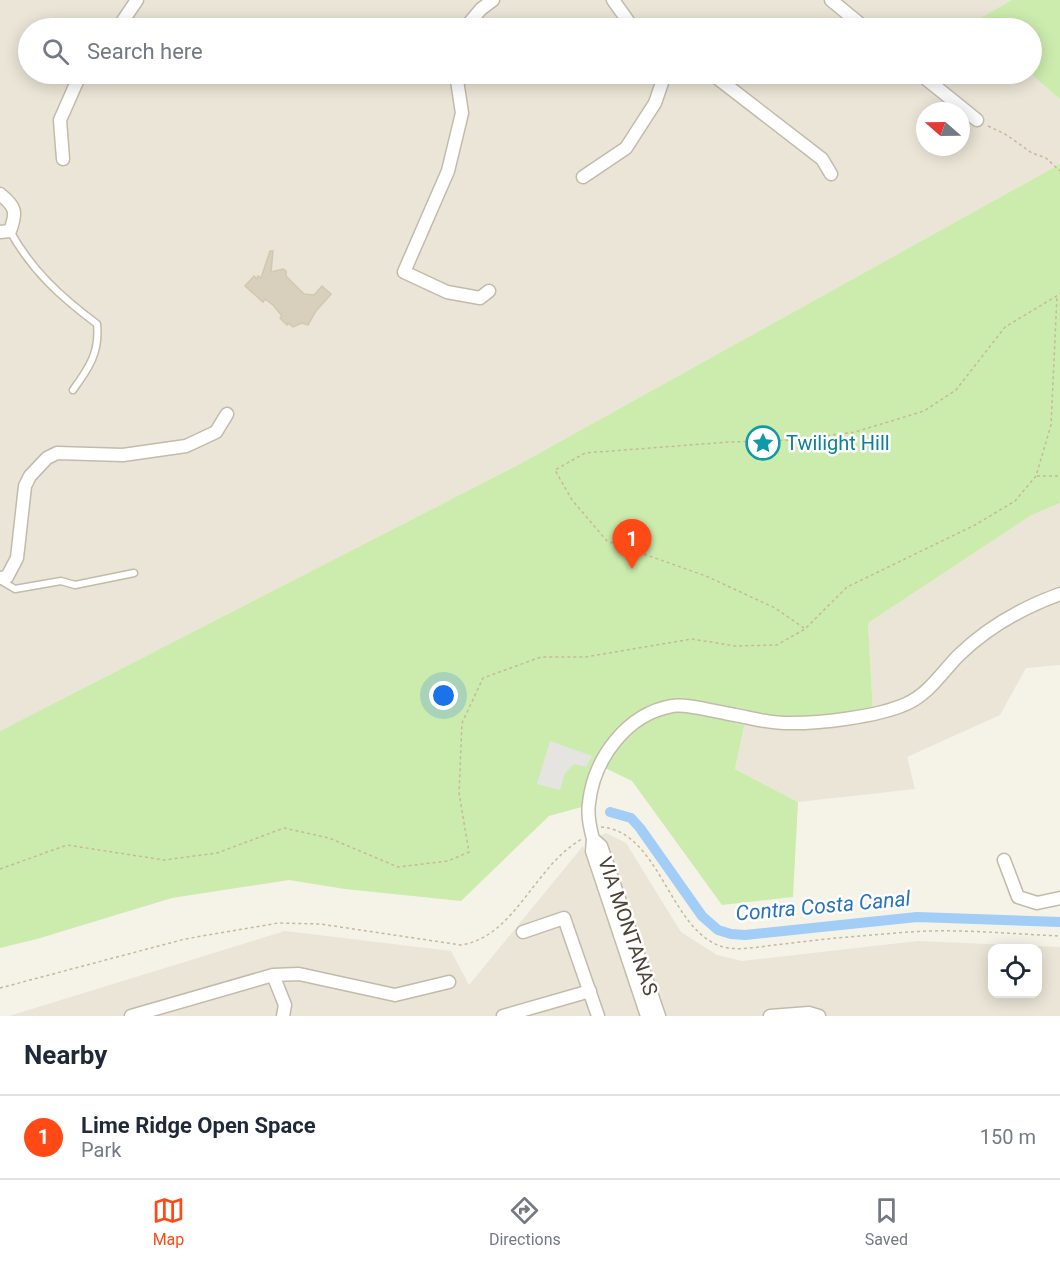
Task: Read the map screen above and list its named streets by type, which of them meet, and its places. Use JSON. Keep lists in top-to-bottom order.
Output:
{
  "streets": {
    "street": ["VIA MONTANAS"]
  },
  "water": ["Contra Costa Canal"],
  "places": {
    "place": ["Twilight Hill"]
  },
  "north": "left",
  "page": {
    "search": "Search here",
    "pins": "1",
    "heading": "Nearby",
    "list": [
      {
        "mark": "1",
        "name": "Lime Ridge Open Space",
        "note": "Park",
        "value": "150 m"
      }
    ],
    "nav": ["Map", "Directions", "Saved"]
  }
}
